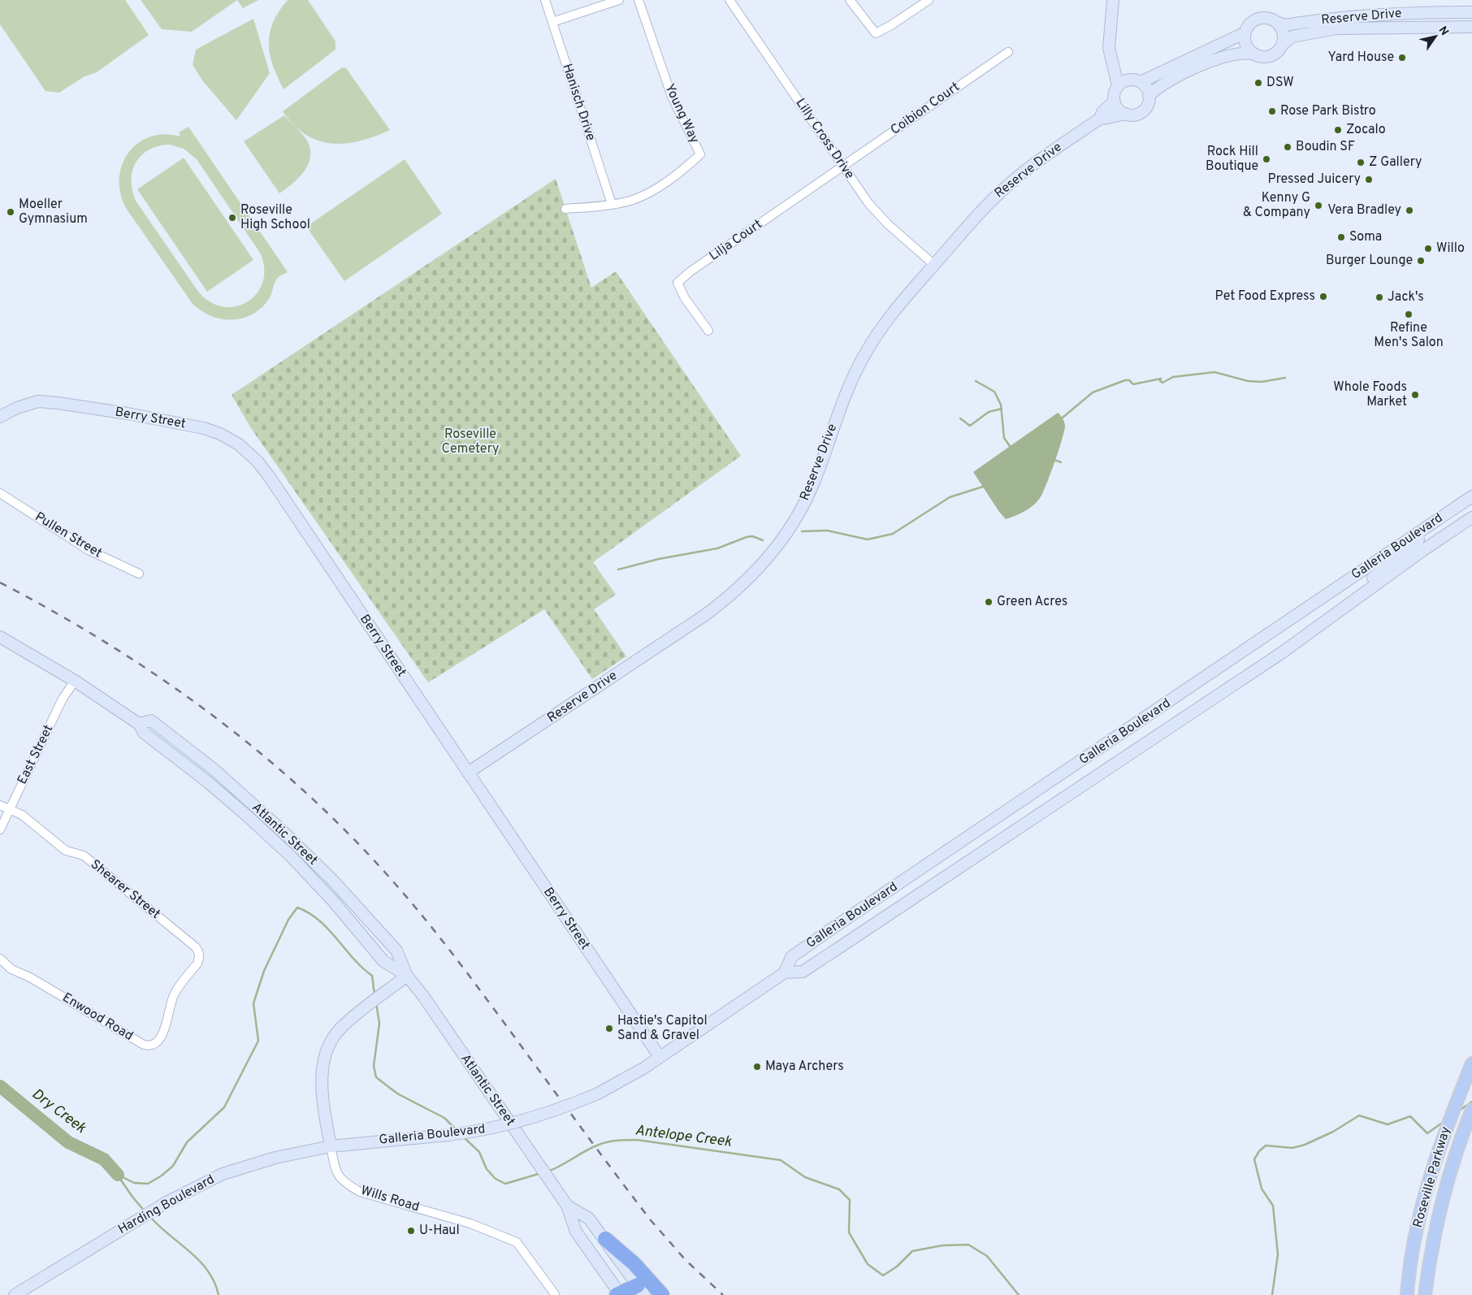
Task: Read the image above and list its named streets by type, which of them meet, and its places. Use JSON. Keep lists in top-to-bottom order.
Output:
{
  "streets": {
    "main road": [
      "Reserve Drive",
      "Berry Street",
      "Galleria Boulevard",
      "Atlantic Street",
      "Roseville Parkway",
      "Wills Road",
      "Harding Boulevard"
    ],
    "street": [
      "Hanisch Drive",
      "Coibion Court",
      "Young Way",
      "Lilly Cross Drive",
      "Lilja Court",
      "Pullen Street",
      "East Street",
      "Shearer Street",
      "Enwood Road"
    ]
  },
  "crossings": [
    ["Reserve Drive", "Lilly Cross Drive"],
    ["Reserve Drive", "Berry Street"],
    ["Hanisch Drive", "Young Way"],
    ["Coibion Court", "Lilly Cross Drive"],
    ["Coibion Court", "Lilja Court"],
    ["Lilly Cross Drive", "Lilja Court"],
    ["Berry Street", "Galleria Boulevard"],
    ["Galleria Boulevard", "Wills Road"],
    ["Galleria Boulevard", "Harding Boulevard"],
    ["East Street", "Atlantic Street"],
    ["East Street", "Shearer Street"],
    ["Atlantic Street", "Wills Road"],
    ["Shearer Street", "Enwood Road"],
    ["Wills Road", "Harding Boulevard"]
  ],
  "water": ["Dry Creek", "Antelope Creek"],
  "parks": ["Roseville Cemetery"],
  "places": [
    "Yard House",
    "DSW",
    "Rose Park Bistro",
    "Zocalo",
    "Boudin SF",
    "Rock Hill Boutique",
    "Z Gallery",
    "Pressed Juicery",
    "Kenny G & Company",
    "Vera Bradley",
    "Moeller Gymnasium",
    "Roseville High School",
    "Soma",
    "Willo",
    "Burger Lounge",
    "Pet Food Express",
    "Jack's",
    "Refine Men's Salon",
    "Whole Foods Market",
    "Green Acres",
    "Hastie's Capitol Sand & Gravel",
    "Maya Archers",
    "U-Haul"
  ],
  "north": "top right"
}
